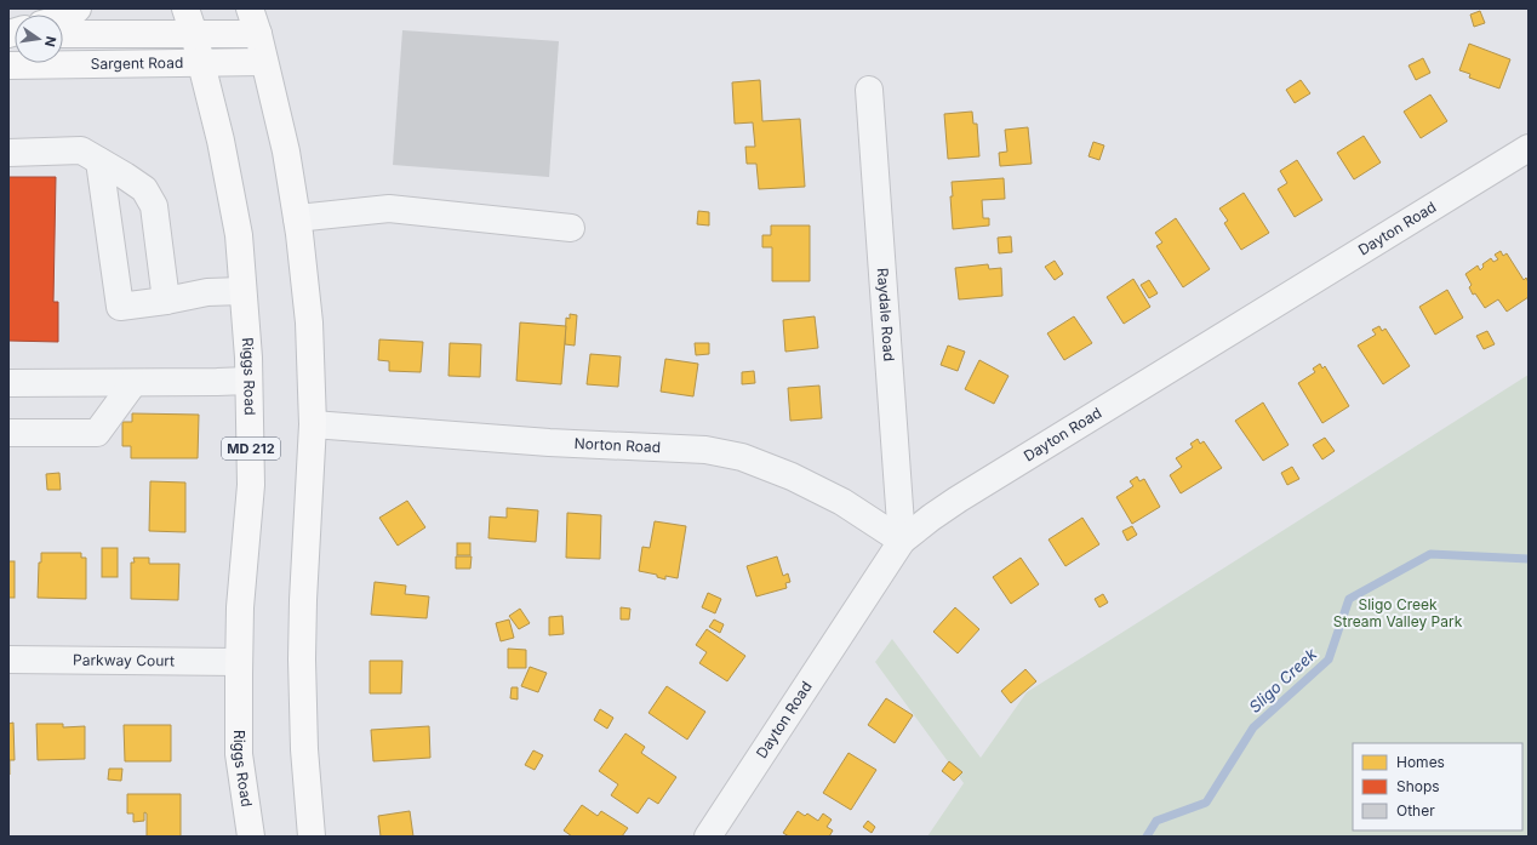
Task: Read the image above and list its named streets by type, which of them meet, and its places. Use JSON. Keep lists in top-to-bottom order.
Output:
{
  "streets": {
    "main road": ["Sargent Road", "Riggs Road", "MD 212"],
    "street": [
      "Dayton Road",
      "Raydale Road",
      "Norton Road",
      "Parkway Court"
    ]
  },
  "crossings": [
    ["Sargent Road", "Riggs Road"],
    ["Dayton Road", "Raydale Road"],
    ["Dayton Road", "Norton Road"],
    ["Raydale Road", "Norton Road"],
    ["Riggs Road", "Parkway Court"]
  ],
  "water": ["Sligo Creek"],
  "parks": ["Sligo Creek Stream Valley Park"],
  "legend": ["Homes", "Shops", "Other"],
  "north": "right"
}
